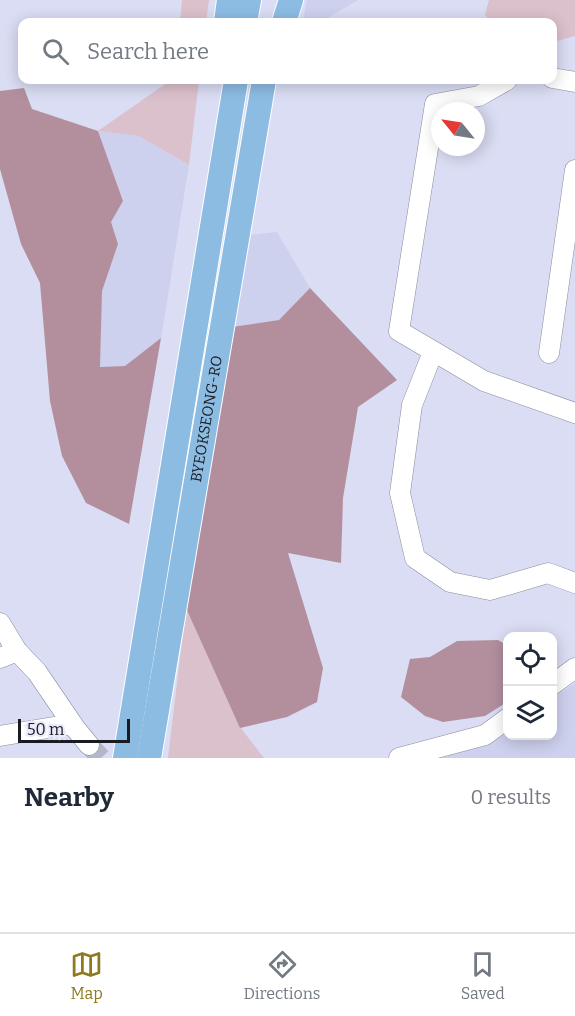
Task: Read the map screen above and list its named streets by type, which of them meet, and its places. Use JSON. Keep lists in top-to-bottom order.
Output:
{
  "streets": {
    "main road": ["BYEOKSEONG-RO"]
  },
  "scale_bar": "50 m",
  "north": "top left",
  "page": {
    "search": "Search here",
    "scale": "50 m",
    "heading": ["Nearby", "0 results"],
    "nav": ["Map", "Directions", "Saved"]
  }
}
